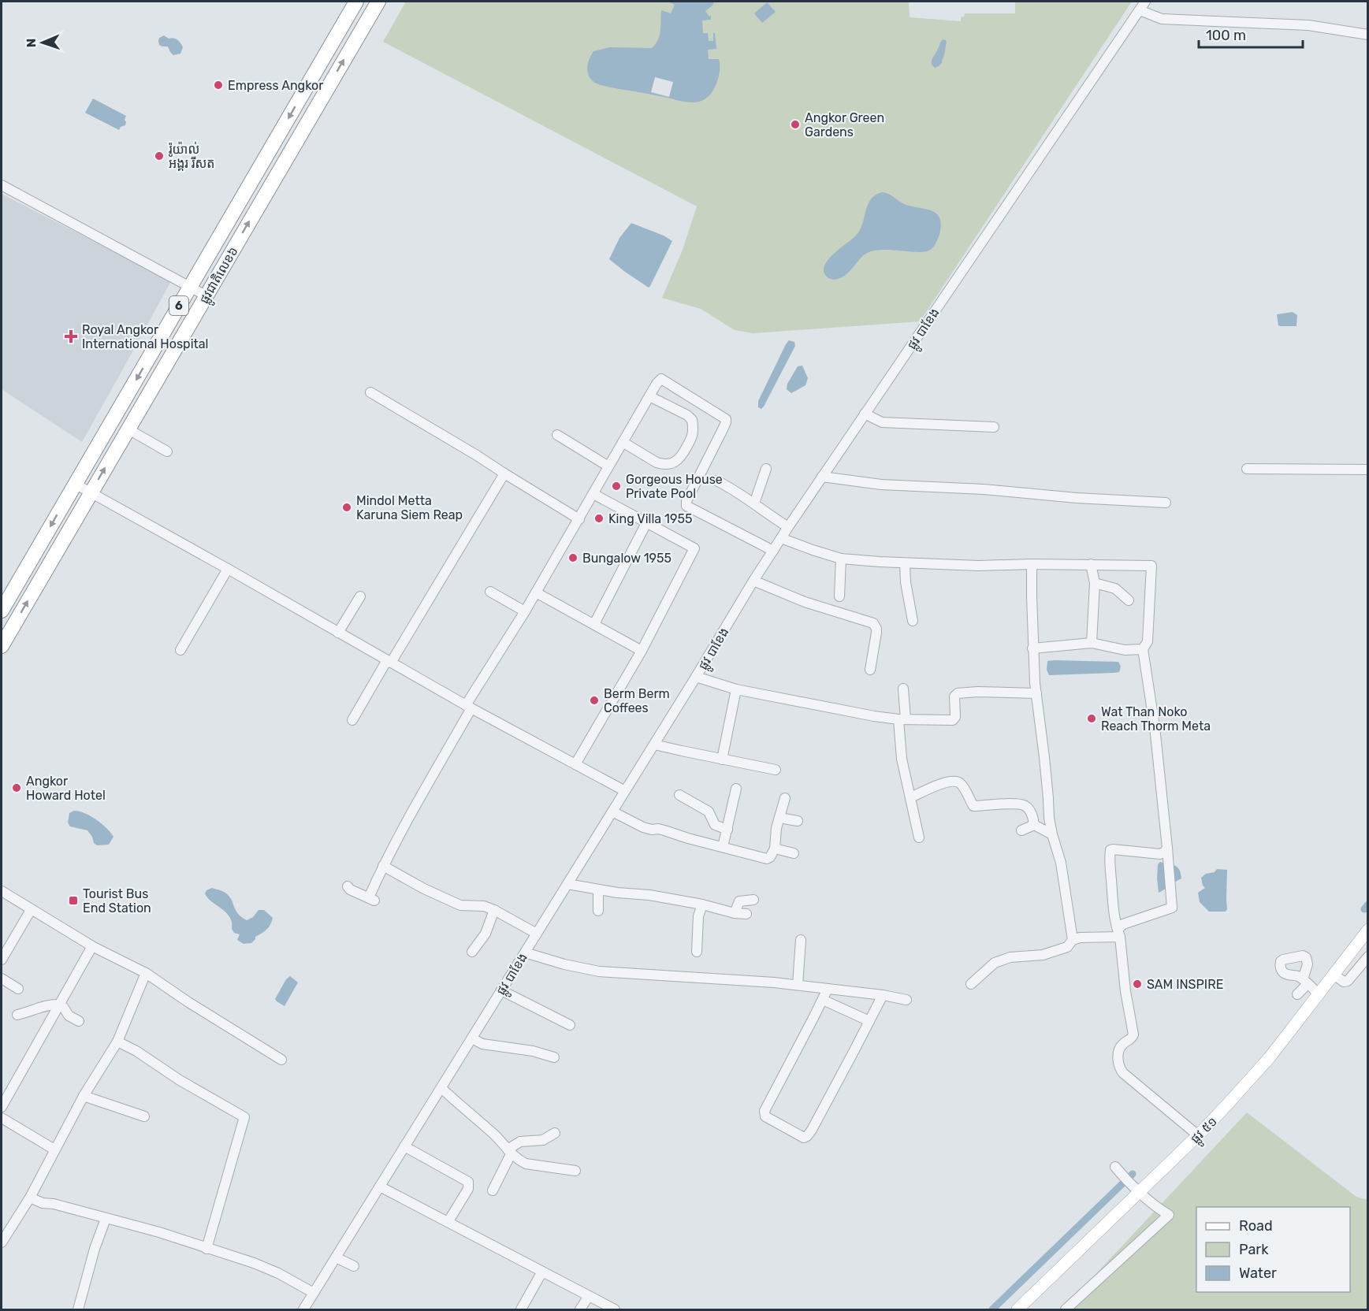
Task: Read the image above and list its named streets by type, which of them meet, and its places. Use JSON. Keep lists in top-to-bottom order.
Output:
{
  "streets": {
    "highway": ["ផ្លូវជាតិលេខ៦", "6"],
    "main road": ["ផ្លូវ ៥១"],
    "street": ["ផ្លូវ បាខែង"]
  },
  "places": {
    "other": [
      "Empress Angkor",
      "Angkor Green Gardens",
      "រ៉ូយ៉ាល់ អង្គរ រីសត",
      "Gorgeous House Private Pool",
      "Mindol Metta Karuna Siem Reap",
      "King Villa 1955",
      "Bungalow 1955",
      "Berm Berm Coffees",
      "Wat Than Noko Reach Thorm Meta",
      "Angkor Howard Hotel",
      "SAM INSPIRE"
    ],
    "health": ["Royal Angkor International Hospital"],
    "transit": ["Tourist Bus End Station"]
  },
  "legend": ["Road", "Park", "Water"],
  "scale_bar": "100 m",
  "north": "left"
}
